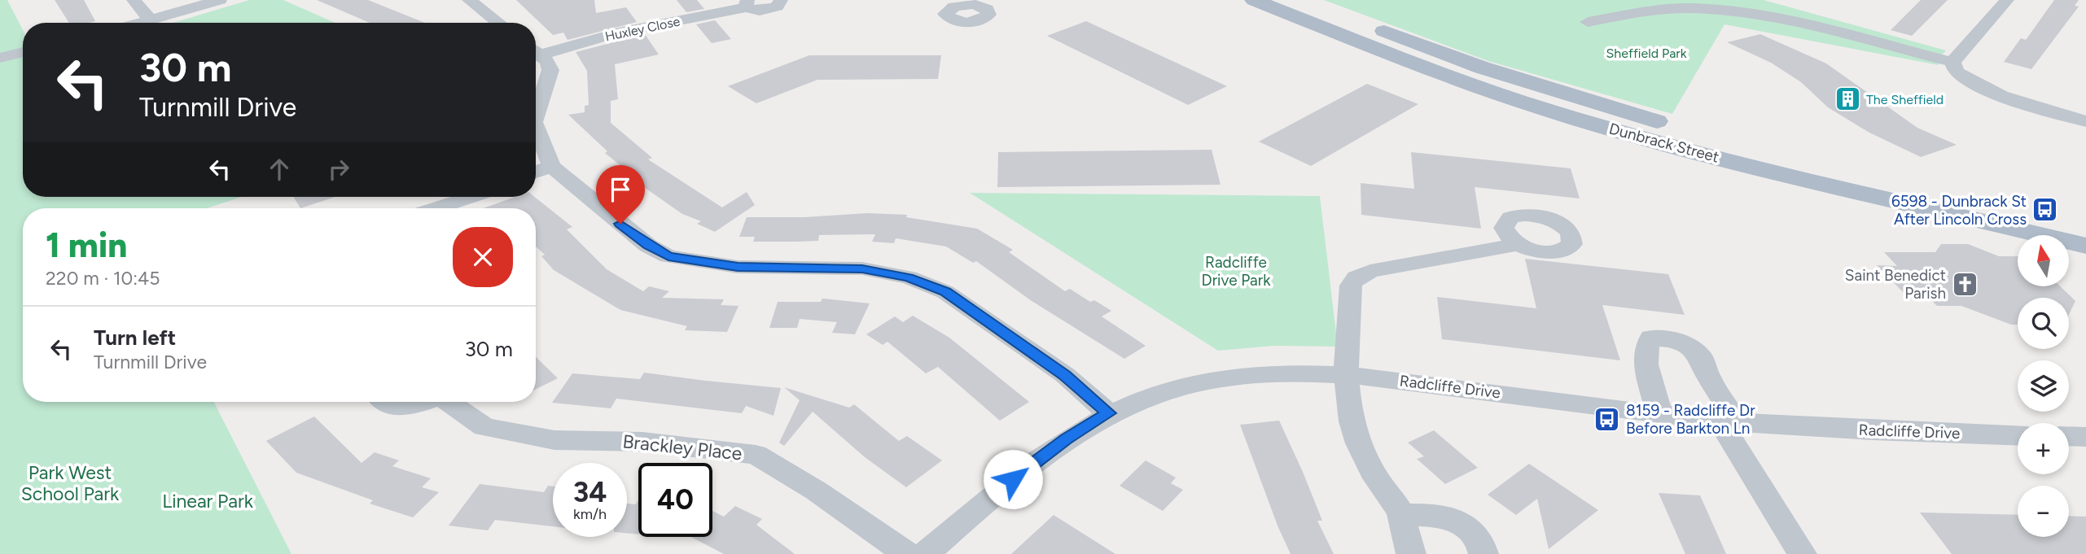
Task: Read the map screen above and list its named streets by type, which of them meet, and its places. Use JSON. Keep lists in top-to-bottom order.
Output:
{
  "streets": {
    "main road": ["Dunbrack Street"],
    "street": ["Huxley Close", "Radcliffe Drive", "Brackley Place"]
  },
  "parks": [
    "Sheffield Park",
    "Radcliffe Drive Park",
    "Park West School Park",
    "Linear Park"
  ],
  "places": {
    "building": ["The Sheffield"],
    "bus stop": ["6598 - Dunbrack St After Lincoln Cross", "8159 - Radcliffe Dr Before Barkton Ln"],
    "church": ["Saint Benedict Parish"]
  },
  "north": "top",
  "page": {
    "turn": ["30 m", "Turnmill Drive"],
    "heading": ["1 min", "220 m · 10:45"],
    "map_buttons": ["+", "−"],
    "list": [
      {
        "name": "Turn left",
        "note": "Turnmill Drive",
        "value": "30 m"
      }
    ],
    "speed": "34 km/h",
    "limit": "40"
  }
}
